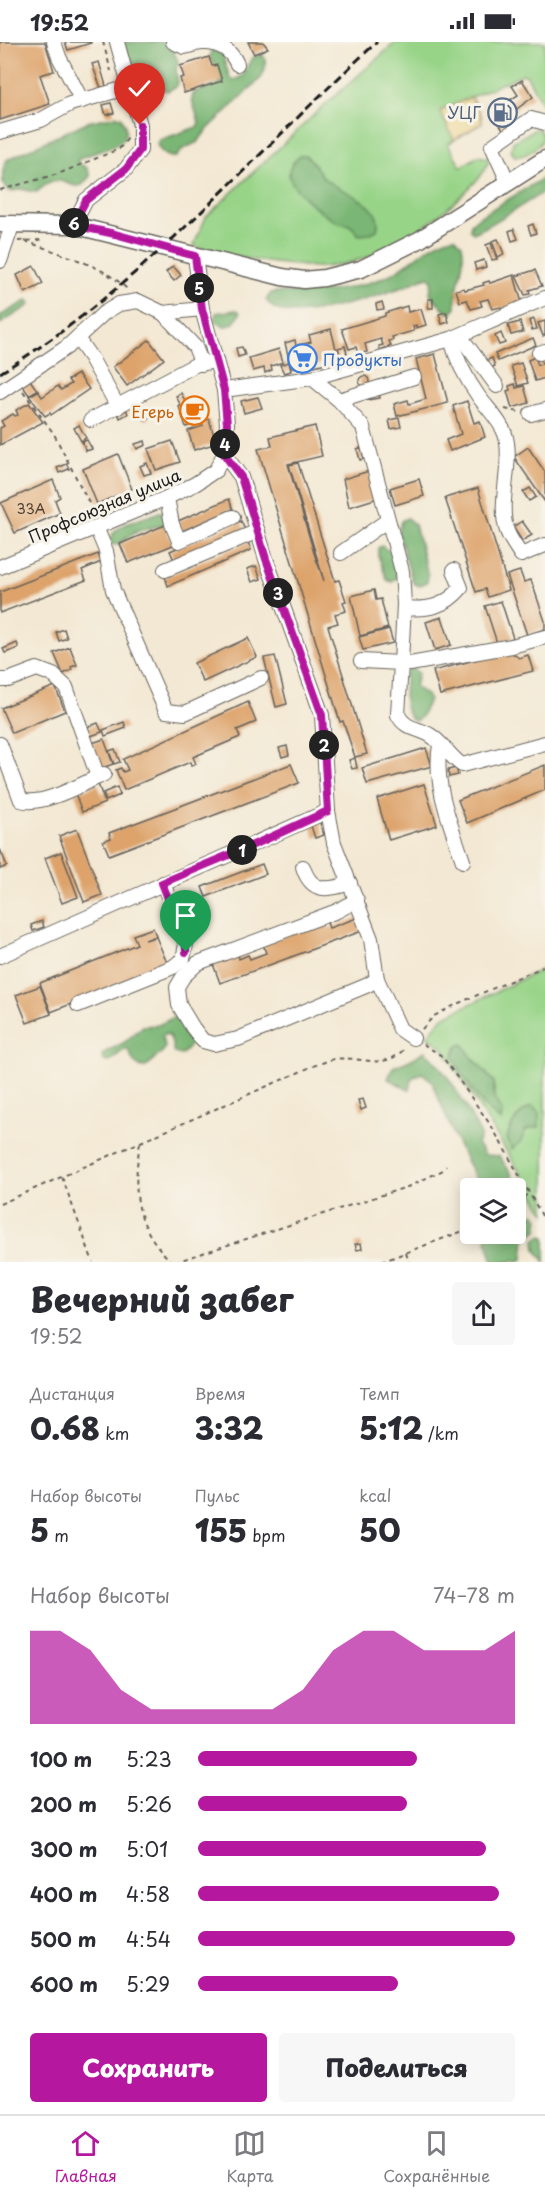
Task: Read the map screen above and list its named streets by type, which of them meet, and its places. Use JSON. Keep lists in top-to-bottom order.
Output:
{
  "streets": {
    "street": ["Профсоюзная улица"]
  },
  "places": {
    "fuel station": ["УЦГ"],
    "supermarket": ["Продукты"],
    "cafe": ["Егерь"]
  },
  "house_numbers": ["33А"],
  "page": {
    "status": "19:52",
    "pins": [
      "6",
      "5",
      "4",
      "3",
      "2",
      "1"
    ],
    "heading": ["Вечерний забег", "19:52"],
    "stats": [
      ["Дистанция", "0.68 km"],
      ["Время", "3:32"],
      ["Темп", "5:12 /km"],
      ["Набор высоты", "5 m"],
      ["Пульс", "155 bpm"],
      ["kcal", "50"]
    ],
    "chart": ["Набор высоты", "74–78 m"],
    "list": [
      {
        "name": "100 m",
        "note": "5:23"
      },
      {
        "name": "200 m",
        "note": "5:26"
      },
      {
        "name": "300 m",
        "note": "5:01"
      },
      {
        "name": "400 m",
        "note": "4:58"
      },
      {
        "name": "500 m",
        "note": "4:54"
      },
      {
        "name": "600 m",
        "note": "5:29"
      }
    ],
    "buttons": ["Сохранить", "Поделиться"],
    "tabs": ["Главная", "Карта", "Сохранённые"]
  }
}
